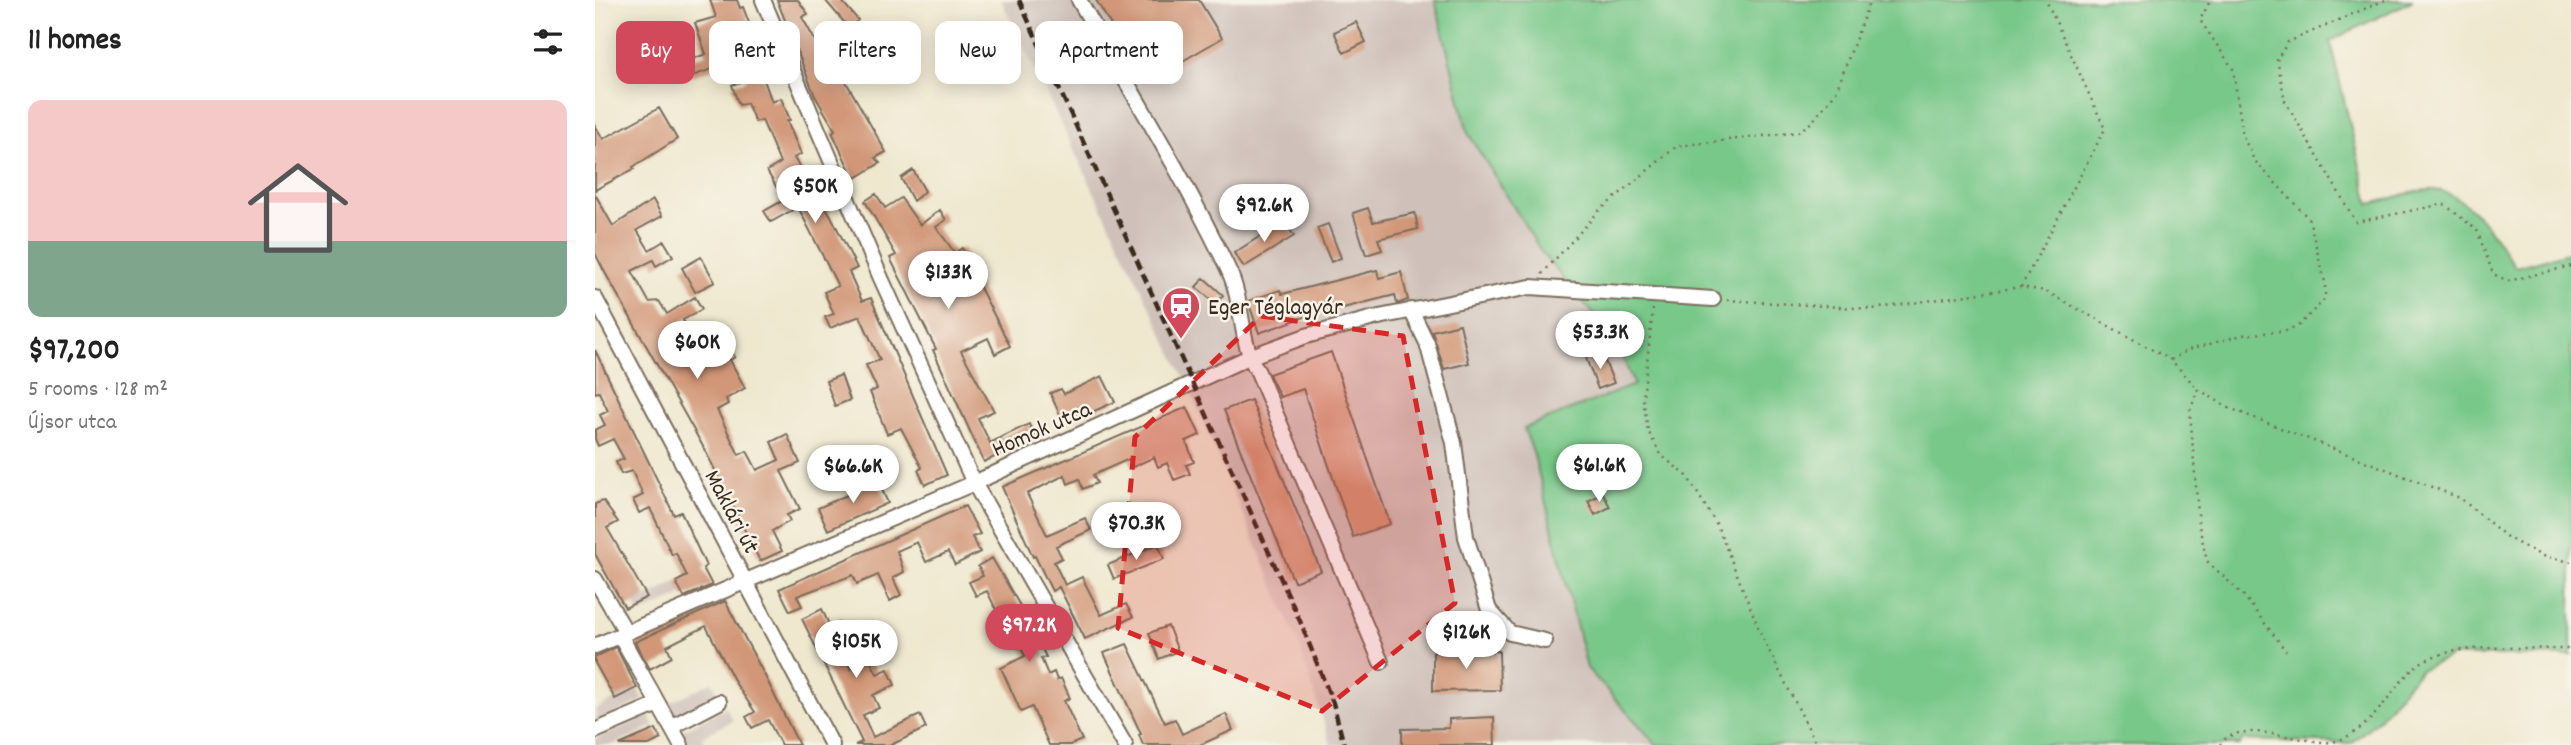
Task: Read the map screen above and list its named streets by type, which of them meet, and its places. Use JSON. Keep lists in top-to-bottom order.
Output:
{
  "streets": {
    "street": ["Homok utca", "Maklári út"]
  },
  "crossings": [
    ["Homok utca", "Maklári út"]
  ],
  "places": {
    "station": ["Eger Téglagyár"]
  },
  "page": {
    "heading": "11 homes",
    "chip": [
      "Buy",
      "Rent",
      "Filters",
      "New",
      "Apartment"
    ],
    "list": [
      {
        "name": "$97,200",
        "note": "5 rooms · 128 m² · Újsor utca"
      }
    ],
    "price": [
      "$50K",
      "$92.6K",
      "$133K",
      "$53.3K",
      "$60K",
      "$61.6K",
      "$66.6K",
      "$70.3K",
      "$97.2K",
      "$126K",
      "$105K"
    ]
  }
}
